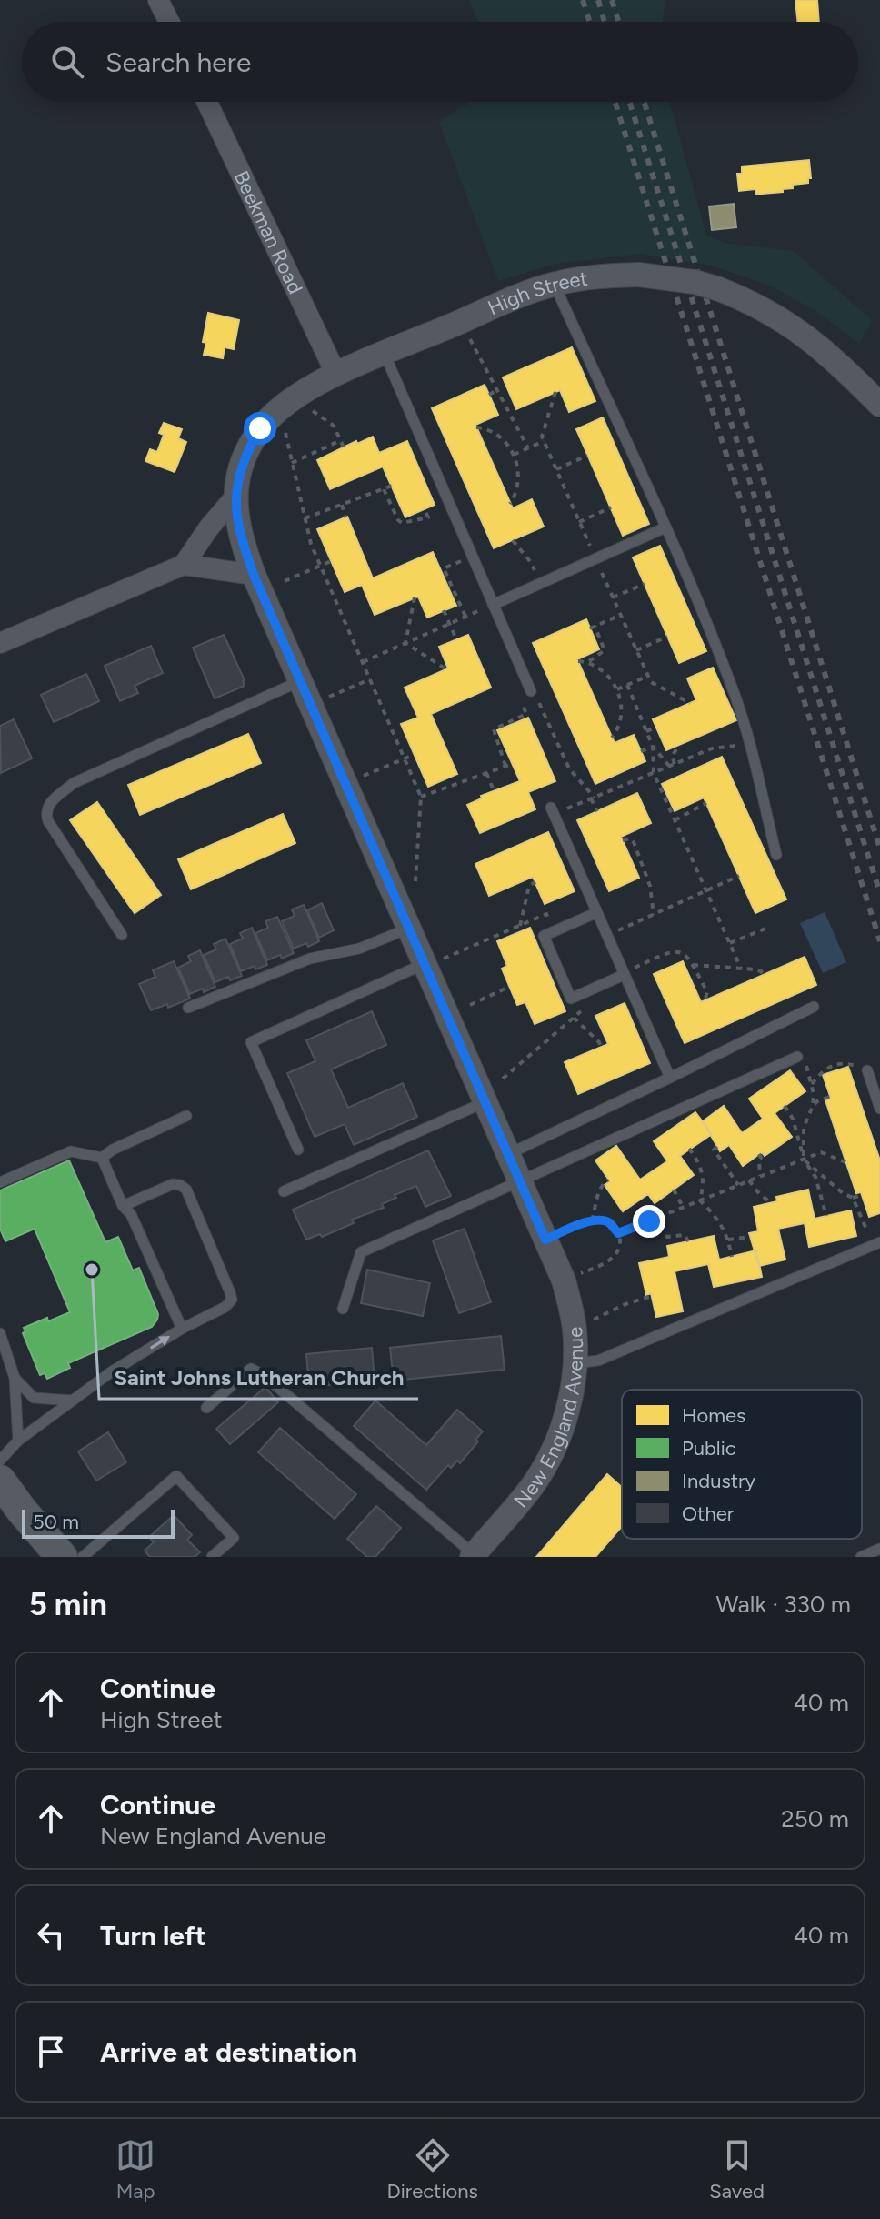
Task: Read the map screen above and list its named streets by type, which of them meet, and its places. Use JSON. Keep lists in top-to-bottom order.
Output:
{
  "streets": {
    "street": ["Beekman Road", "High Street", "New England Avenue"]
  },
  "crossings": [
    ["Beekman Road", "High Street"],
    ["High Street", "New England Avenue"]
  ],
  "places": ["Saint Johns Lutheran Church"],
  "legend": [
    "Homes",
    "Public",
    "Industry",
    "Other"
  ],
  "scale_bar": "50 m",
  "page": {
    "search": "Search here",
    "scale": "50 m",
    "heading": ["5 min", "Walk · 330 m"],
    "list": [
      ["Continue", "High Street", "40 m"],
      ["Continue", "New England Avenue", "250 m"],
      ["Turn left", "40 m"],
      "Arrive at destination"
    ],
    "nav": ["Map", "Directions", "Saved"]
  }
}
